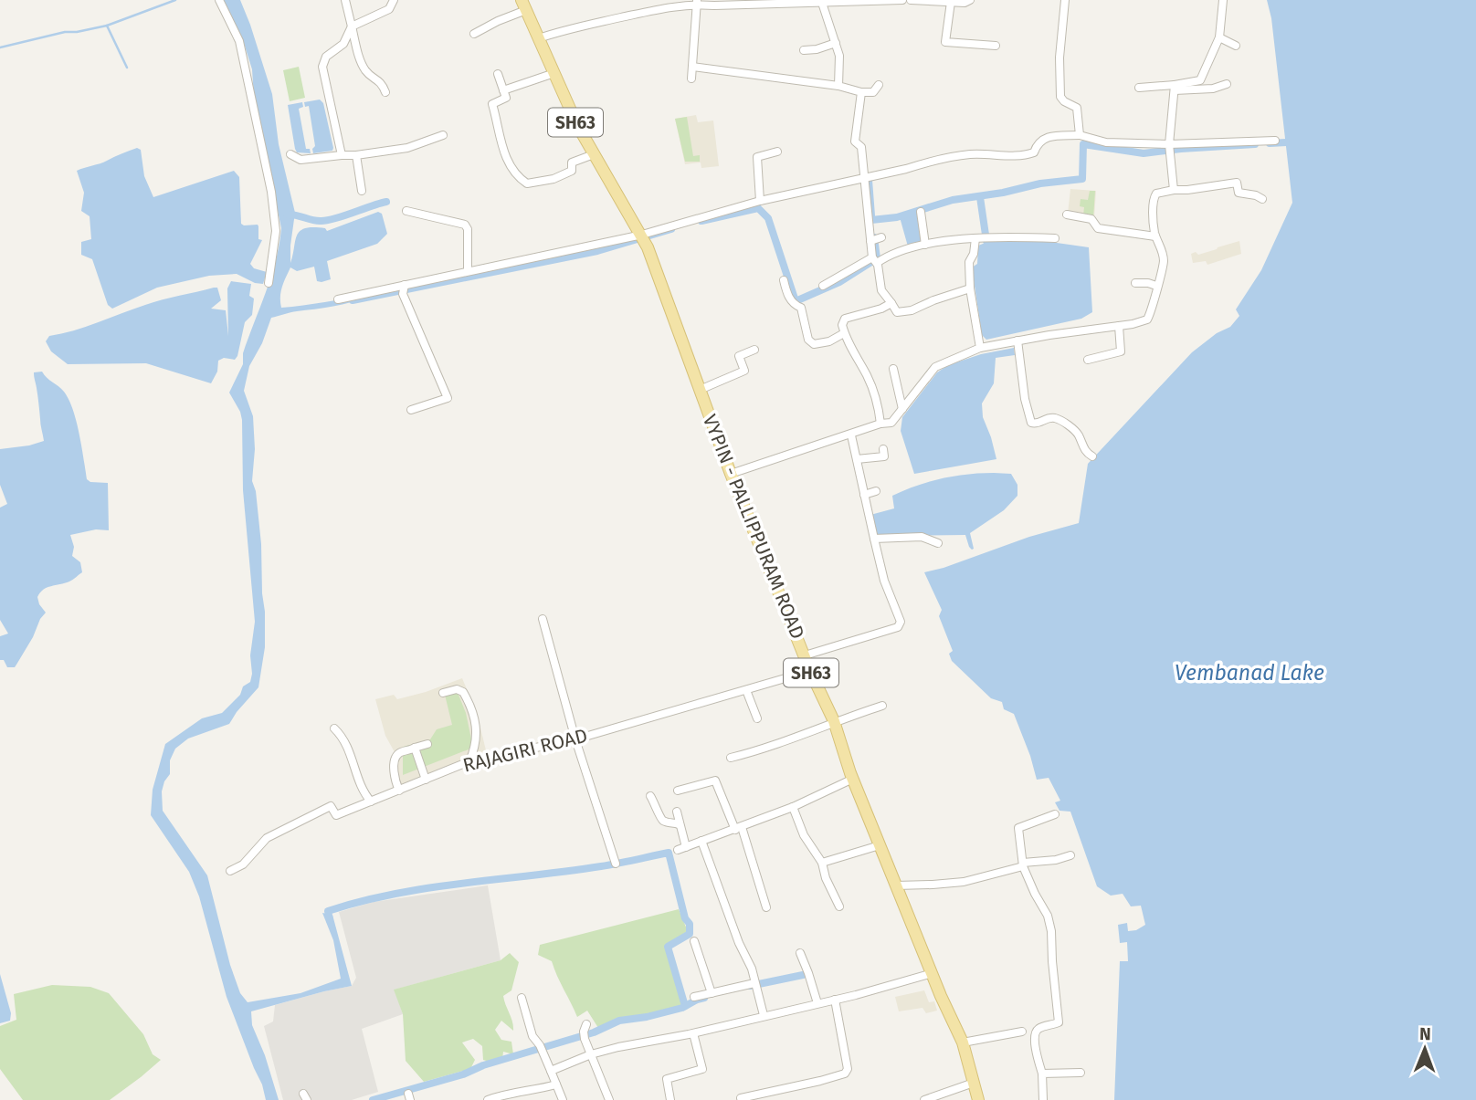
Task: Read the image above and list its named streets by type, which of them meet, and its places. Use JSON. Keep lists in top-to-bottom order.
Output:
{
  "streets": {
    "main road": ["SH63", "VYPIN - PALLIPPURAM ROAD"],
    "street": ["RAJAGIRI ROAD"]
  },
  "crossings": [
    ["SH63", "VYPIN - PALLIPPURAM ROAD"],
    ["VYPIN - PALLIPPURAM ROAD", "RAJAGIRI ROAD"]
  ],
  "water": ["Vembanad Lake"],
  "north": "top"
}
